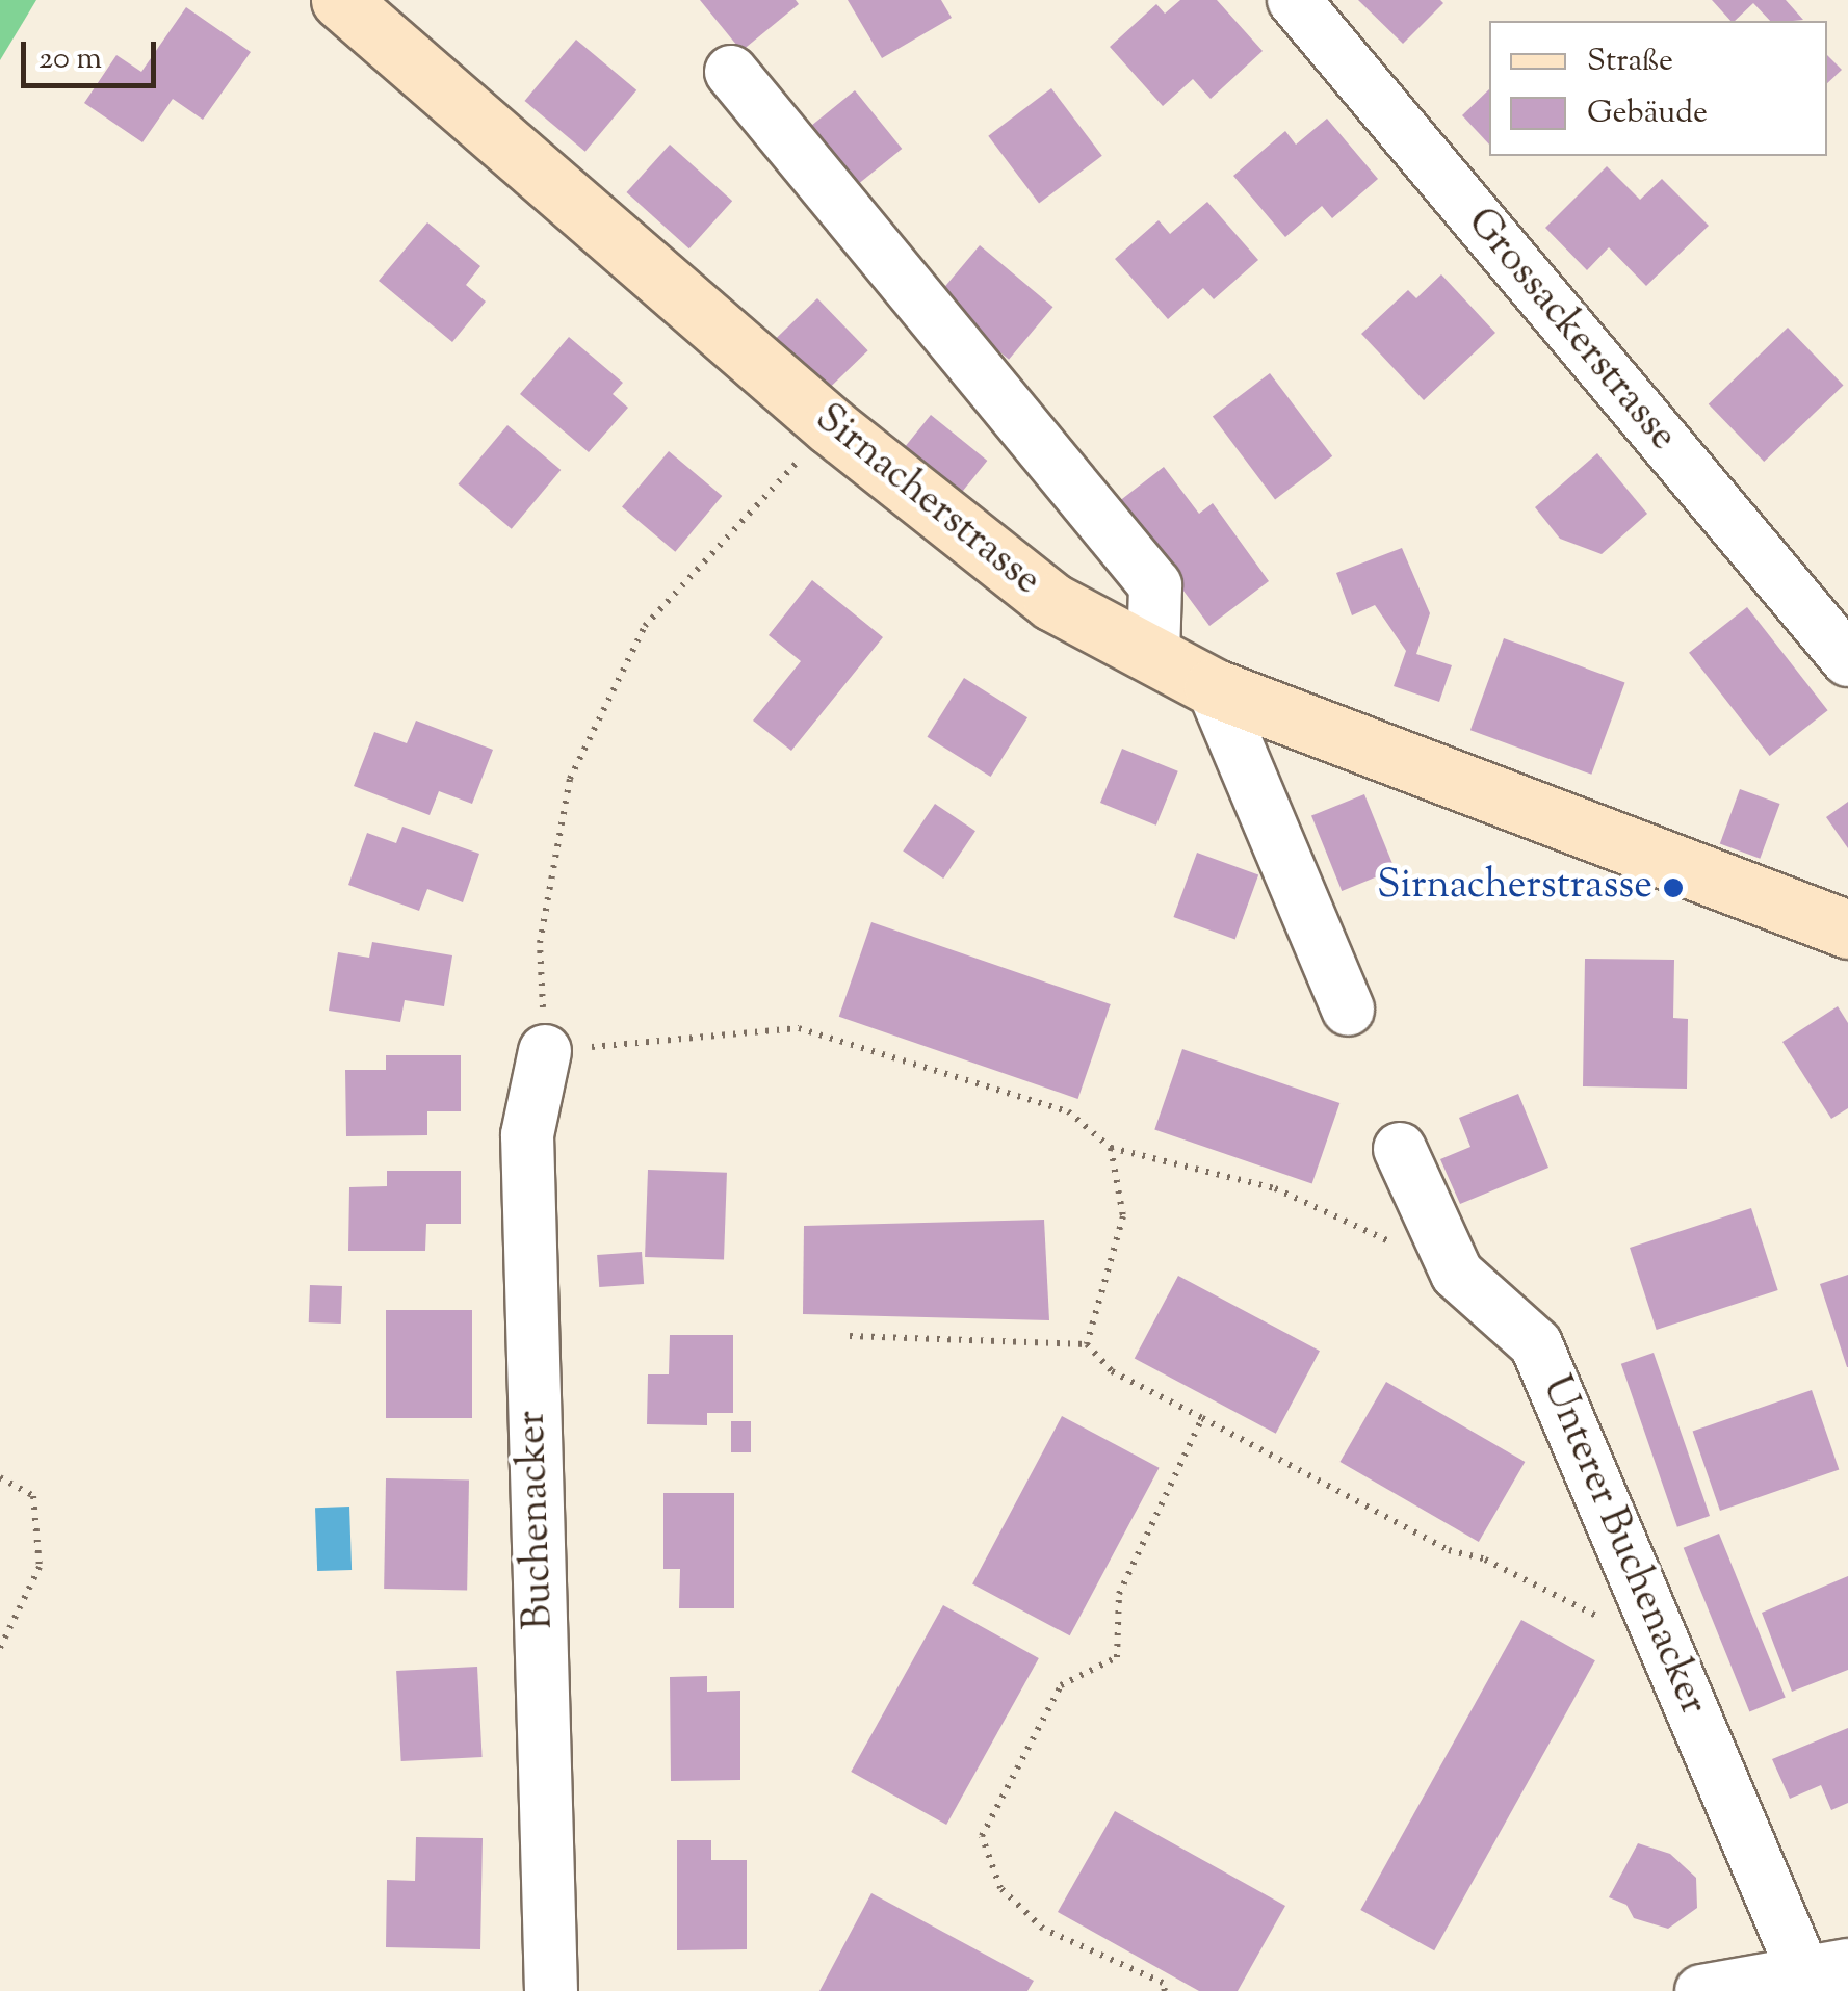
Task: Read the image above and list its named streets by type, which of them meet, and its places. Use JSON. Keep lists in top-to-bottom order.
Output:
{
  "streets": {
    "street": [
      "Grossackerstrasse",
      "Sirnacherstrasse",
      "Buchenacker",
      "Unterer Buchenacker"
    ]
  },
  "places": ["Sirnacherstrasse"],
  "legend": ["Straße", "Gebäude"],
  "scale_bar": "20 m"
}
